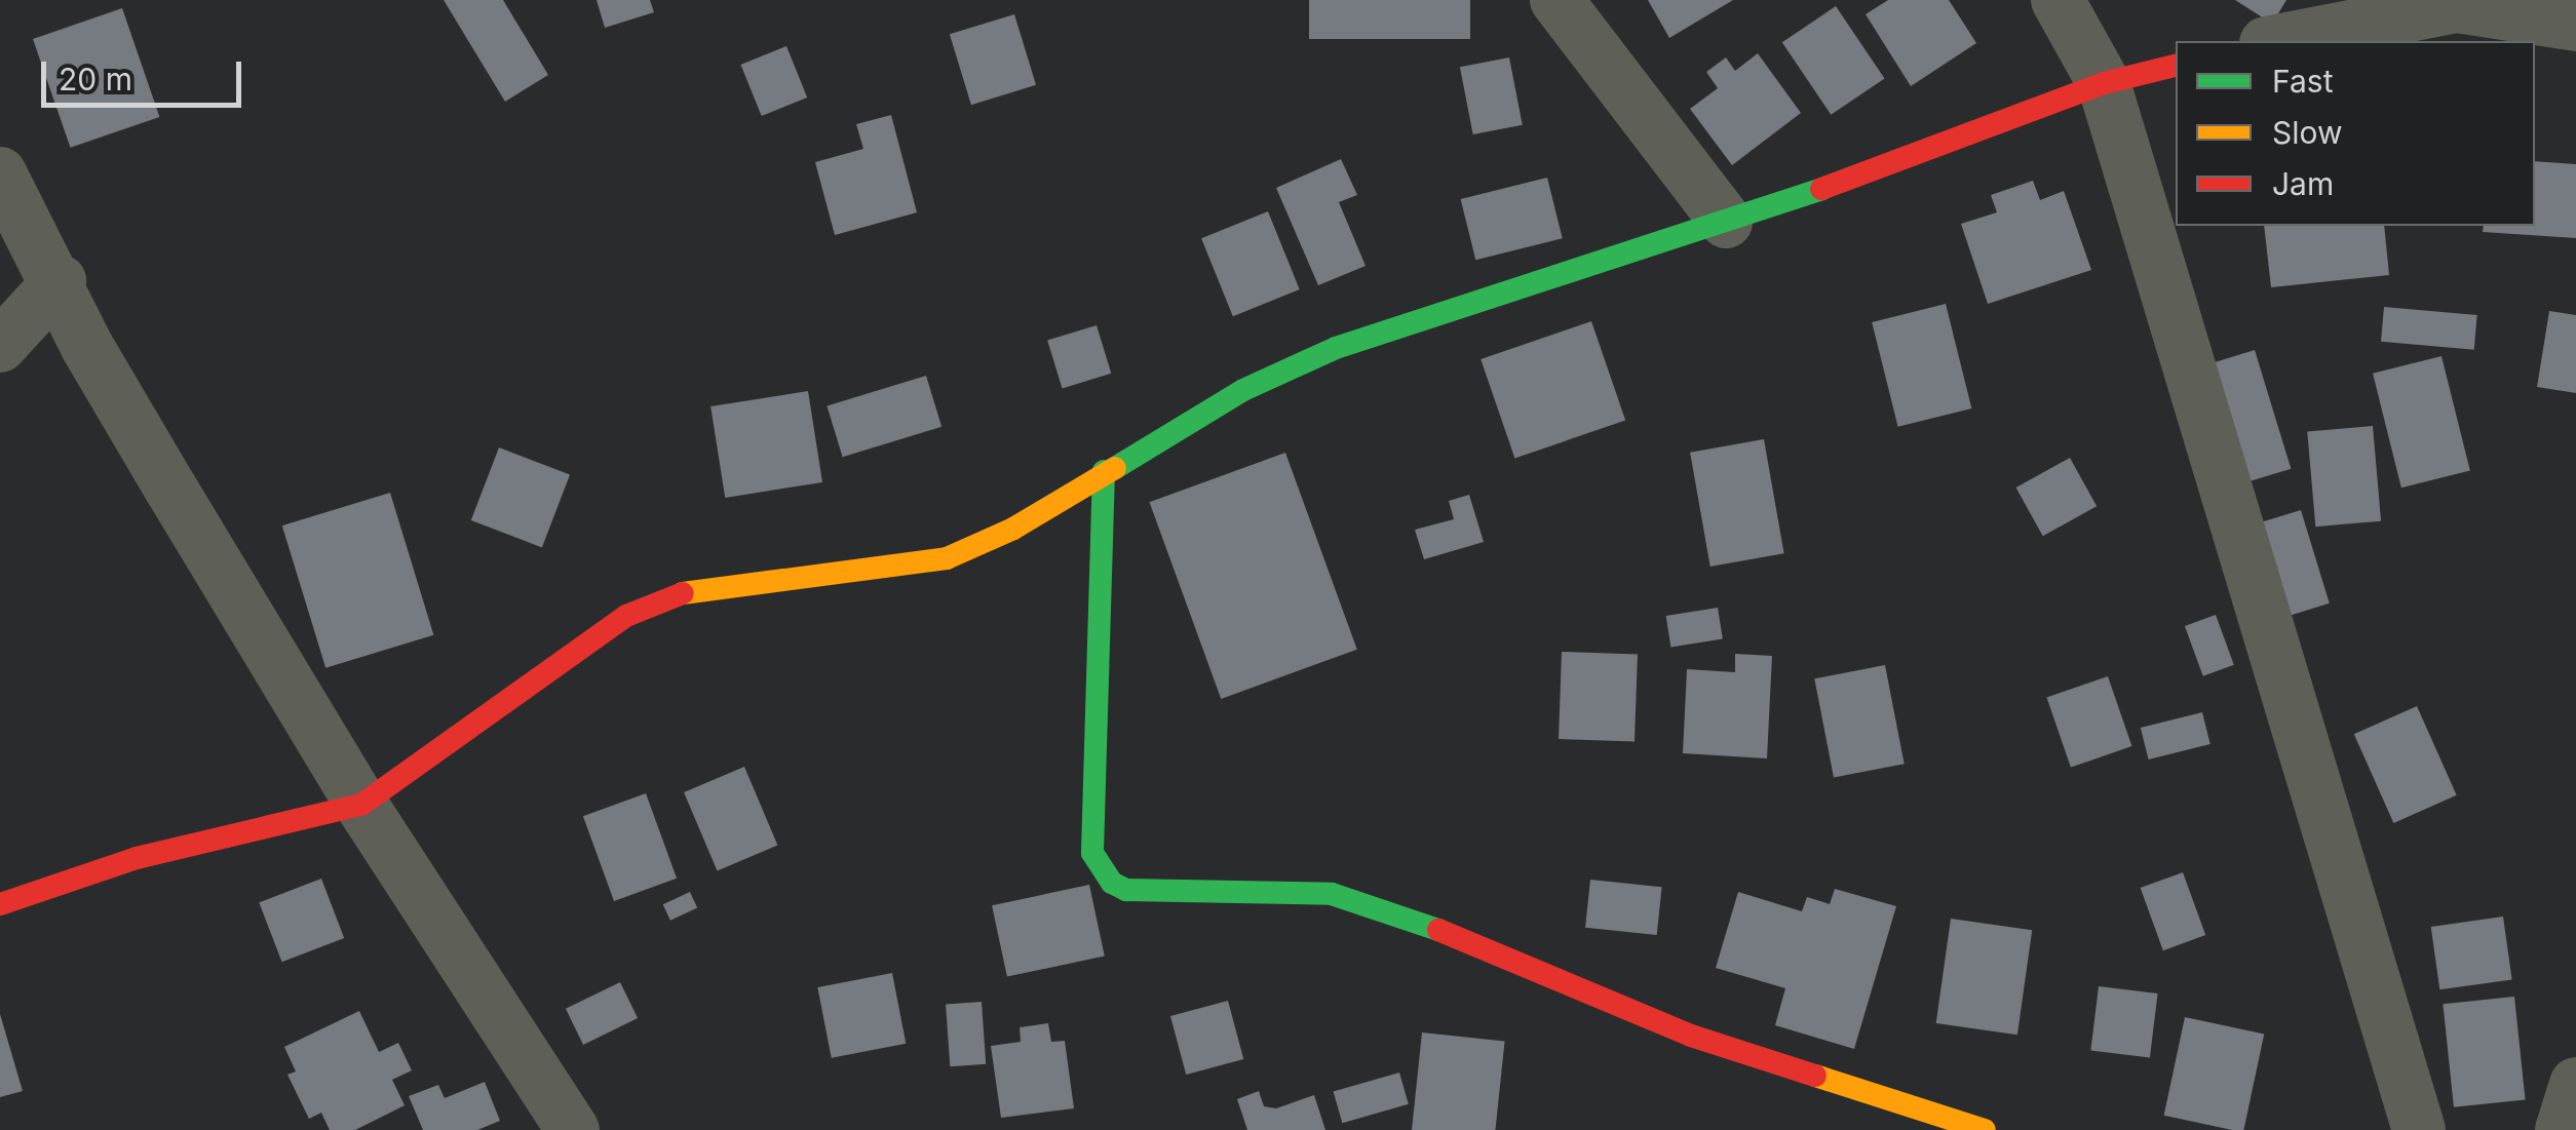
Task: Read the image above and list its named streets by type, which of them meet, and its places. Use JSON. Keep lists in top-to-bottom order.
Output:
{
  "legend": ["Fast", "Slow", "Jam"],
  "scale_bar": "20 m"
}
